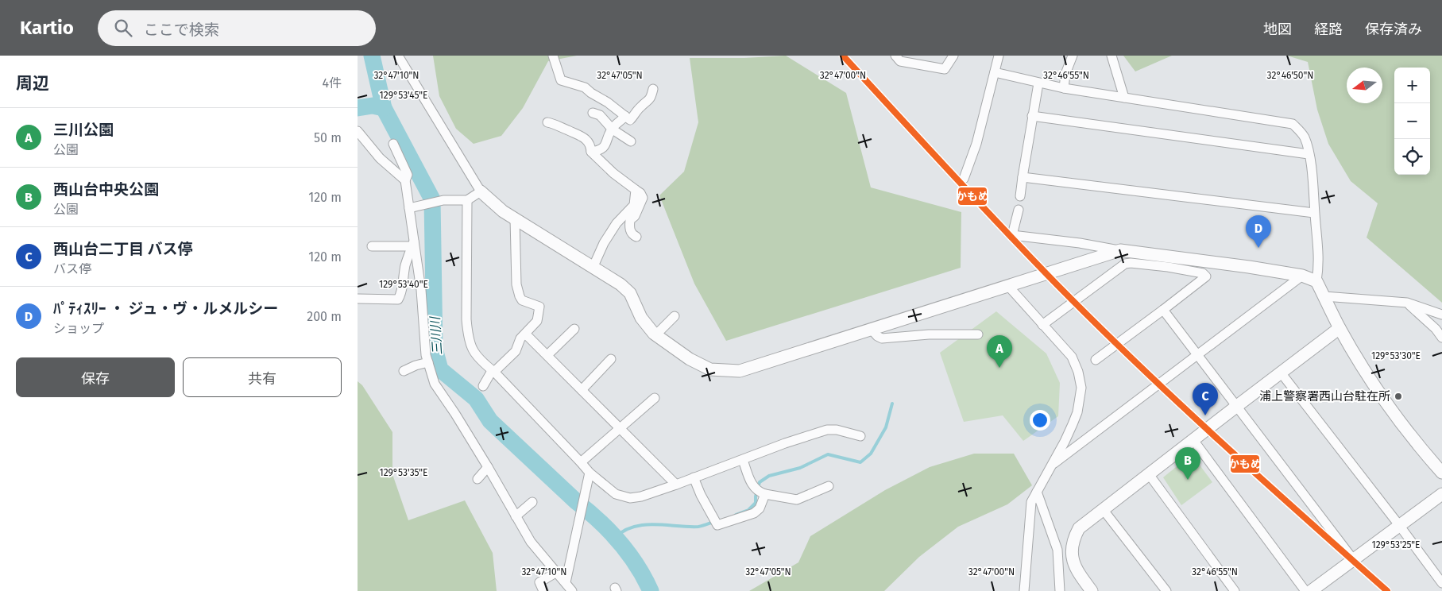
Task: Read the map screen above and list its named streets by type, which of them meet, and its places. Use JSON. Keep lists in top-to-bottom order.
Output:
{
  "water": ["三川川"],
  "places": ["浦上警察署西山台駐在所"],
  "lines": ["transit line かもめ"],
  "north": "left",
  "page": {
    "header": "Kartio",
    "search": "ここで検索",
    "nav": ["地図", "経路", "保存済み"],
    "heading": ["周辺", "4件"],
    "map_buttons": ["+", "−"],
    "list": [
      {
        "mark": "A",
        "name": "三川公園",
        "note": "公園",
        "value": "50 m"
      },
      {
        "mark": "B",
        "name": "西山台中央公園",
        "note": "公園",
        "value": "120 m"
      },
      {
        "mark": "C",
        "name": "西山台二丁目 バス停",
        "note": "バス停",
        "value": "120 m"
      },
      {
        "mark": "D",
        "name": "ﾊﾟﾃｨｽﾘｰ ・ ジュ・ヴ・ルメルシー",
        "note": "ショップ",
        "value": "200 m"
      }
    ],
    "pins": [
      "D",
      "A",
      "C",
      "B"
    ],
    "buttons": ["保存", "共有"]
  },
  "coordinates": [
    "32°47'10\"N",
    "32°47'05\"N",
    "32°47'00\"N",
    "32°46'55\"N",
    "32°46'50\"N",
    "129°53'45\"E",
    "129°53'40\"E",
    "129°53'30\"E",
    "129°53'35\"E",
    "129°53'25\"E"
  ]
}
